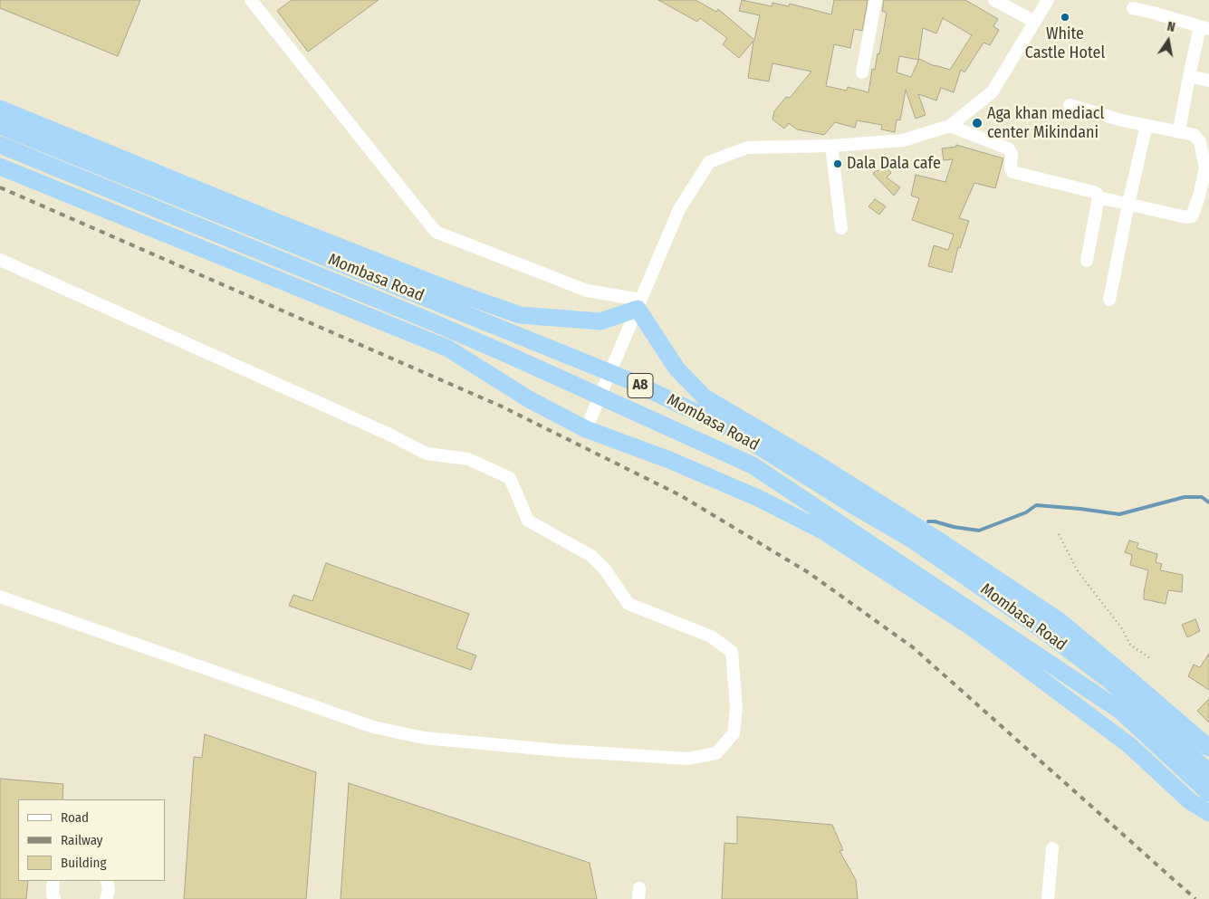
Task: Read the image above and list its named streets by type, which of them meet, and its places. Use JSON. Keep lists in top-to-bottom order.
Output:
{
  "streets": {
    "highway": ["Mombasa Road", "A8"]
  },
  "places": ["White Castle Hotel", "Aga khan mediacl center Mikindani", "Dala Dala cafe"],
  "legend": ["Road", "Railway", "Building"],
  "north": "top"
}
